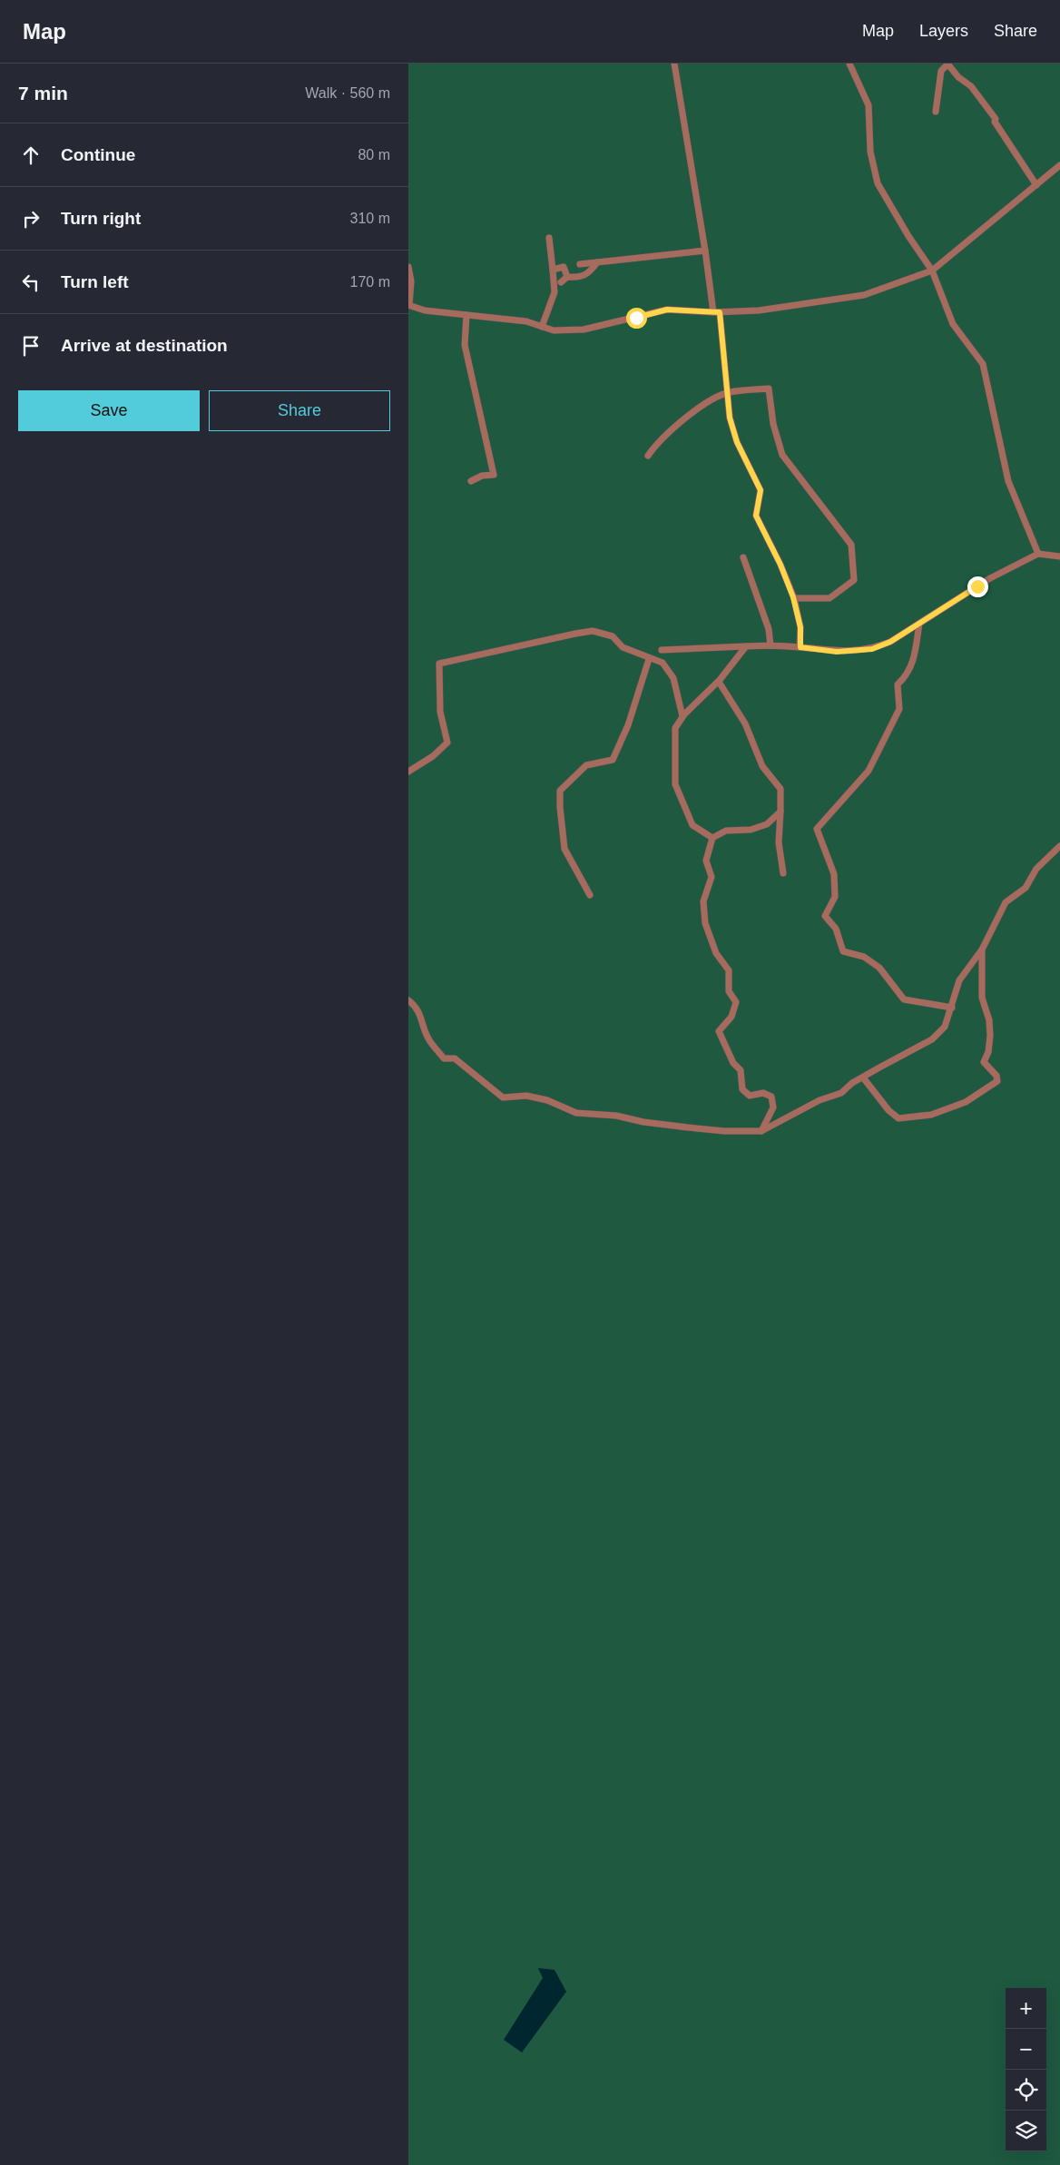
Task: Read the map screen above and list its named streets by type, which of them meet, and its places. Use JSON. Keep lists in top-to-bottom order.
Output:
{
  "page": {
    "header": "Map",
    "nav": ["Map", "Layers", "Share"],
    "heading": ["7 min", "Walk · 560 m"],
    "list": [
      ["Continue", "80 m"],
      ["Turn right", "310 m"],
      ["Turn left", "170 m"],
      "Arrive at destination"
    ],
    "buttons": ["Save", "Share"],
    "map_buttons": ["+", "−"]
  }
}
